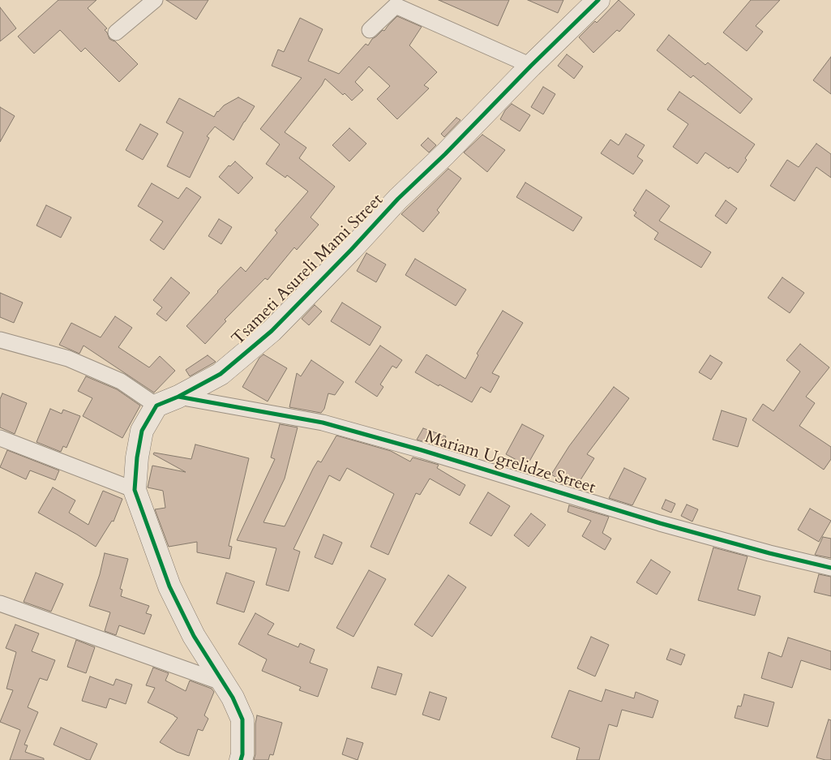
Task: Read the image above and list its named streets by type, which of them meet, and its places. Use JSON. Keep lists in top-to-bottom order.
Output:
{
  "streets": {
    "street": ["Tsameti Asureli Mami Street", "Mariam Ugrelidze Street"]
  },
  "crossings": [
    ["Tsameti Asureli Mami Street", "Mariam Ugrelidze Street"]
  ]
}
